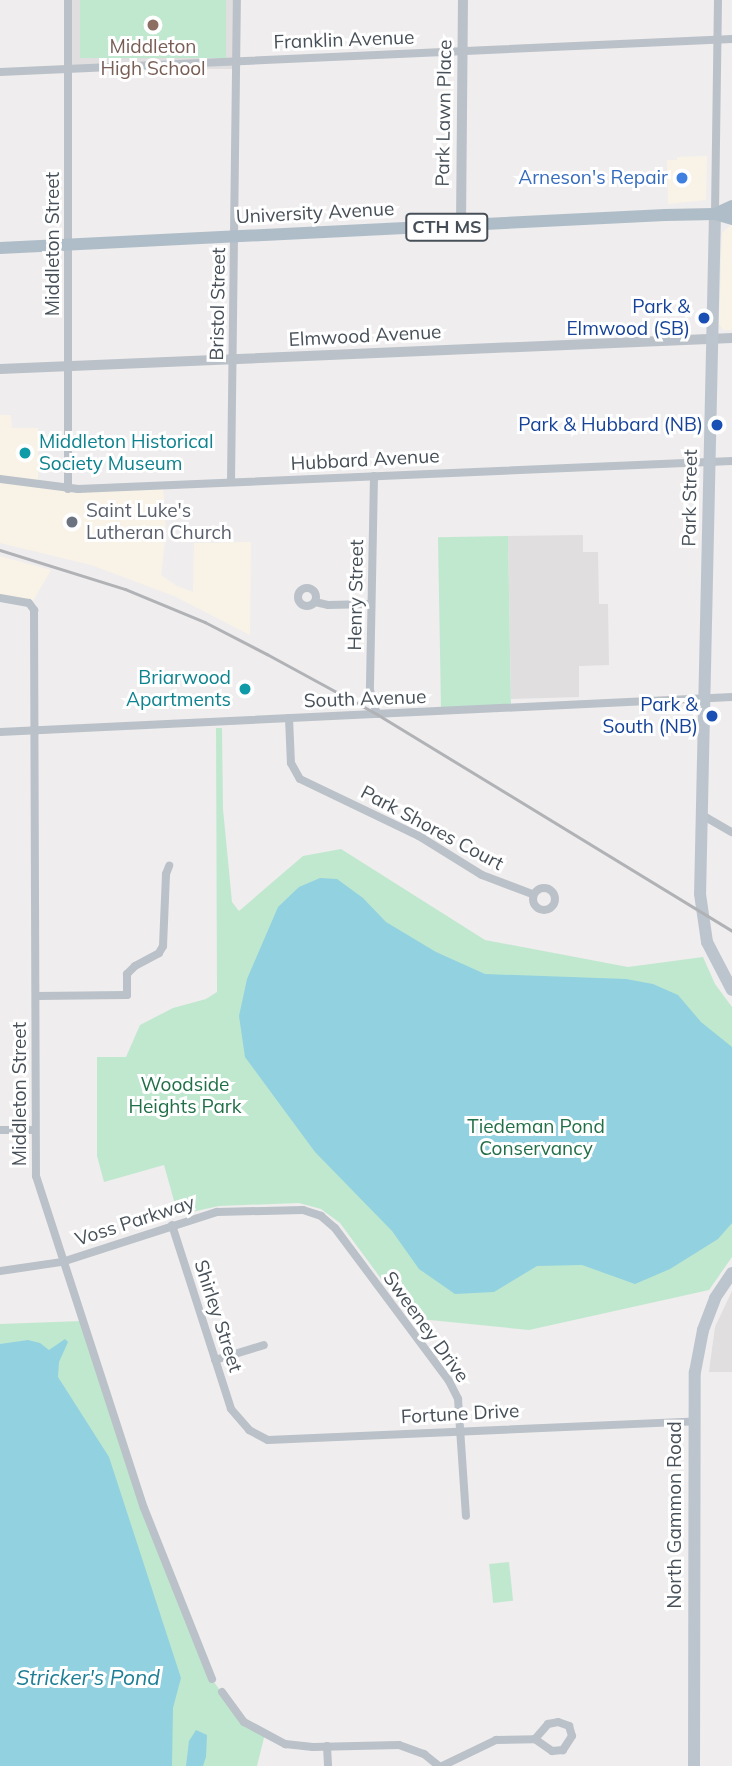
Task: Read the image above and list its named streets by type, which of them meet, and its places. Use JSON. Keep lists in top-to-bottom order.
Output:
{
  "streets": {
    "main road": [
      "University Avenue",
      "CTH MS",
      "Park Street",
      "North Gammon Road"
    ],
    "street": [
      "Franklin Avenue",
      "Park Lawn Place",
      "Middleton Street",
      "Bristol Street",
      "Elmwood Avenue",
      "Hubbard Avenue",
      "Henry Street",
      "South Avenue",
      "Park Shores Court",
      "Voss Parkway",
      "Shirley Street",
      "Sweeney Drive",
      "Fortune Drive"
    ]
  },
  "crossings": [
    ["Franklin Avenue", "Park Lawn Place"],
    ["Franklin Avenue", "Middleton Street"],
    ["Franklin Avenue", "Bristol Street"],
    ["Franklin Avenue", "Park Street"],
    ["Park Lawn Place", "University Avenue"],
    ["University Avenue", "Middleton Street"],
    ["University Avenue", "Bristol Street"],
    ["University Avenue", "Park Street"],
    ["Middleton Street", "Elmwood Avenue"],
    ["Middleton Street", "Hubbard Avenue"],
    ["Middleton Street", "South Avenue"],
    ["Middleton Street", "Voss Parkway"],
    ["Bristol Street", "Elmwood Avenue"],
    ["Bristol Street", "Hubbard Avenue"],
    ["Elmwood Avenue", "Park Street"],
    ["Hubbard Avenue", "Park Street"],
    ["Hubbard Avenue", "Henry Street"],
    ["Park Street", "South Avenue"],
    ["Henry Street", "South Avenue"],
    ["South Avenue", "Park Shores Court"],
    ["Voss Parkway", "Shirley Street"],
    ["Voss Parkway", "Sweeney Drive"],
    ["Shirley Street", "Fortune Drive"],
    ["Sweeney Drive", "Fortune Drive"],
    ["Fortune Drive", "North Gammon Road"]
  ],
  "water": ["Stricker's Pond"],
  "parks": ["Woodside Heights Park", "Tiedeman Pond Conservancy"],
  "places": [
    "Middleton High School",
    "Arneson's Repair",
    "Park & Elmwood (SB)",
    "Park & Hubbard (NB)",
    "Middleton Historical Society Museum",
    "Saint Luke's Lutheran Church",
    "Briarwood Apartments",
    "Park & South (NB)"
  ]
}
